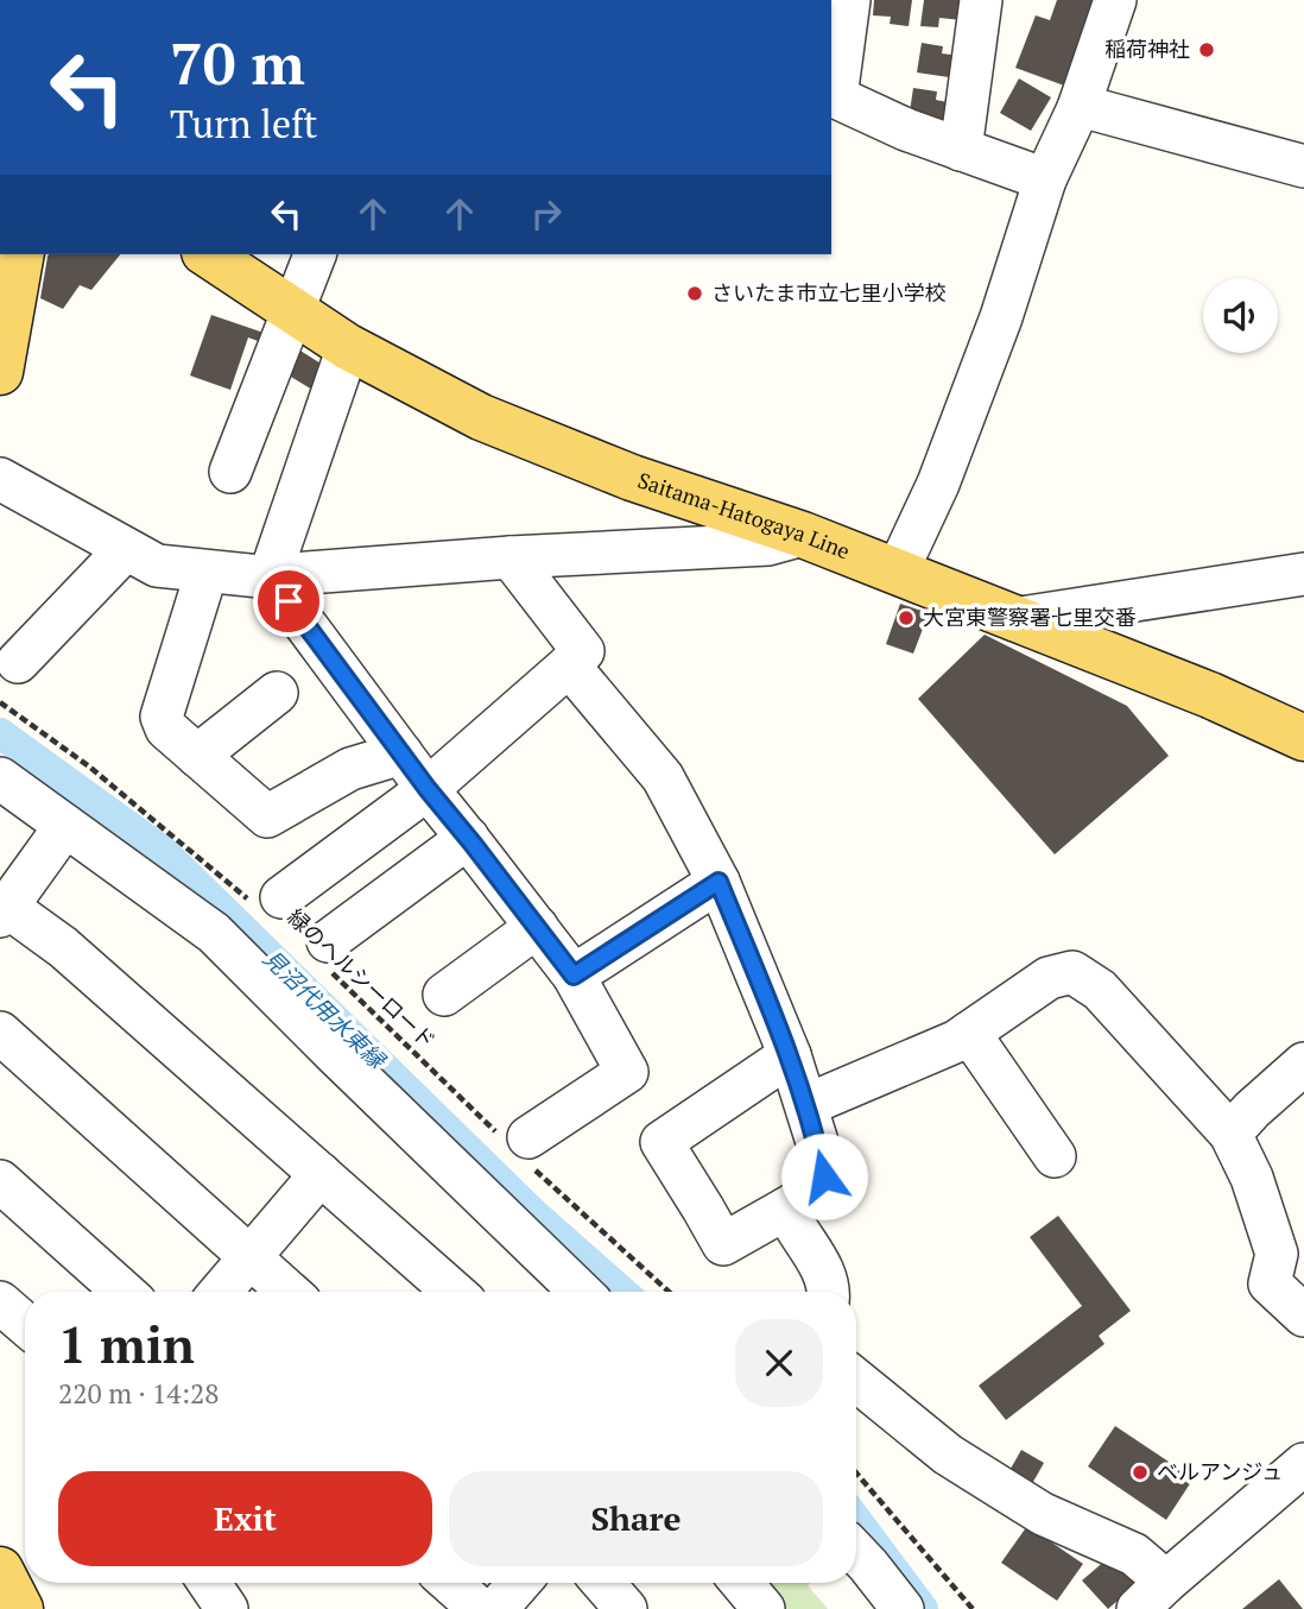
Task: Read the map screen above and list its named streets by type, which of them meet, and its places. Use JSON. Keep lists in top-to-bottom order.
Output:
{
  "streets": {
    "main road": ["Saitama-Hatogaya Line"],
    "path": ["緑のヘルシーロード"]
  },
  "water": ["見沼代用水東縁"],
  "places": [
    "稲荷神社",
    "さいたま市立七里小学校",
    "大宮東警察署七里交番",
    "ベルアンジュ"
  ],
  "page": {
    "turn": ["70 m", "Turn left"],
    "heading": ["1 min", "220 m · 14:28"],
    "buttons": ["Exit", "Share"]
  }
}
